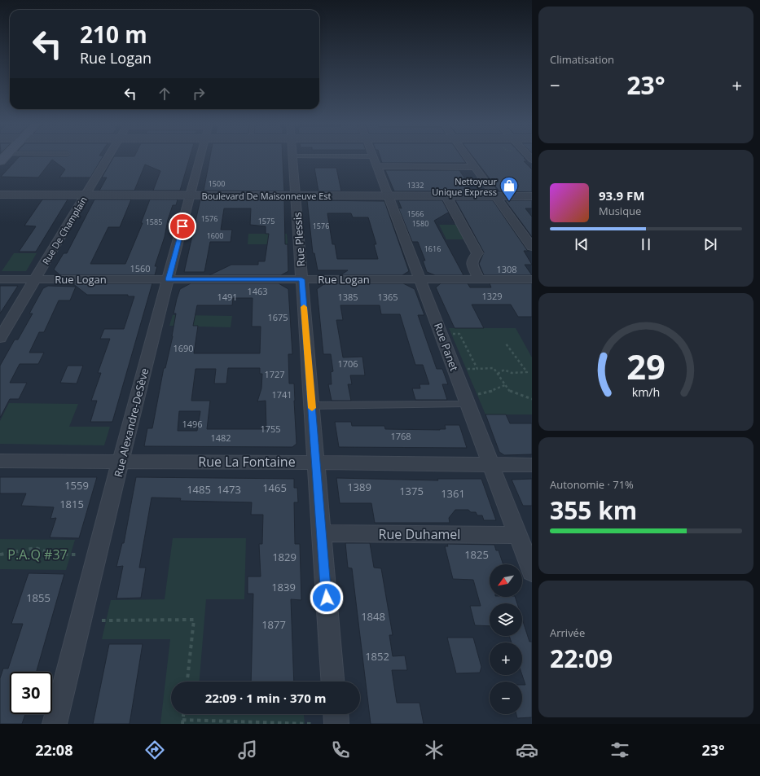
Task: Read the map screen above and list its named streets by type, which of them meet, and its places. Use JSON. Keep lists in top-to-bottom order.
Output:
{
  "streets": {
    "street": [
      "Boulevard De Maisonneuve Est",
      "Rue De Champlain",
      "Rue Plessis",
      "Rue Logan",
      "Rue Panet",
      "Rue Alexandre-DeSève",
      "Rue La Fontaine",
      "Rue Duhamel"
    ]
  },
  "crossings": [
    ["Boulevard De Maisonneuve Est", "Rue De Champlain"],
    ["Boulevard De Maisonneuve Est", "Rue Plessis"],
    ["Boulevard De Maisonneuve Est", "Rue Panet"],
    ["Boulevard De Maisonneuve Est", "Rue Alexandre-DeSève"],
    ["Rue De Champlain", "Rue Logan"],
    ["Rue Plessis", "Rue Logan"],
    ["Rue Plessis", "Rue La Fontaine"],
    ["Rue Plessis", "Rue Duhamel"],
    ["Rue Logan", "Rue Panet"],
    ["Rue Logan", "Rue Alexandre-DeSève"],
    ["Rue Panet", "Rue La Fontaine"],
    ["Rue Panet", "Rue Duhamel"],
    ["Rue Alexandre-DeSève", "Rue La Fontaine"]
  ],
  "parks": ["P.A.Q #37"],
  "places": {
    "shop": ["Nettoyeur Unique Express"]
  },
  "house_numbers": [
    "1500",
    "1332",
    "1566",
    "1576",
    "1575",
    "1585",
    "1580",
    "1576",
    "1600",
    "1616",
    "1560",
    "1308",
    "1463",
    "1329",
    "1491",
    "1385",
    "1365",
    "1675",
    "1690",
    "1706",
    "1727",
    "1741",
    "1496",
    "1755",
    "1768",
    "1482",
    "1559",
    "1389",
    "1465",
    "1485",
    "1473",
    "1375",
    "1361",
    "1815",
    "1825",
    "1829",
    "1839",
    "1855",
    "1848",
    "1877",
    "1852"
  ],
  "north": "bottom left",
  "page": {
    "tile": [
      "Climatisation",
      ["Autonomie · 71%", "355 km"],
      ["Arrivée", "22:09"]
    ],
    "turn": ["210 m", "Rue Logan"],
    "heat": ["−", "23°", "+"],
    "song": ["93.9 FM", "Musique"],
    "map_buttons": ["+", "−"],
    "limit": "30",
    "trip": "22:09 · 1 min · 370 m",
    "tabs": ["22:08", "23°"],
    "gauge": ["29", "km/h"]
  }
}
